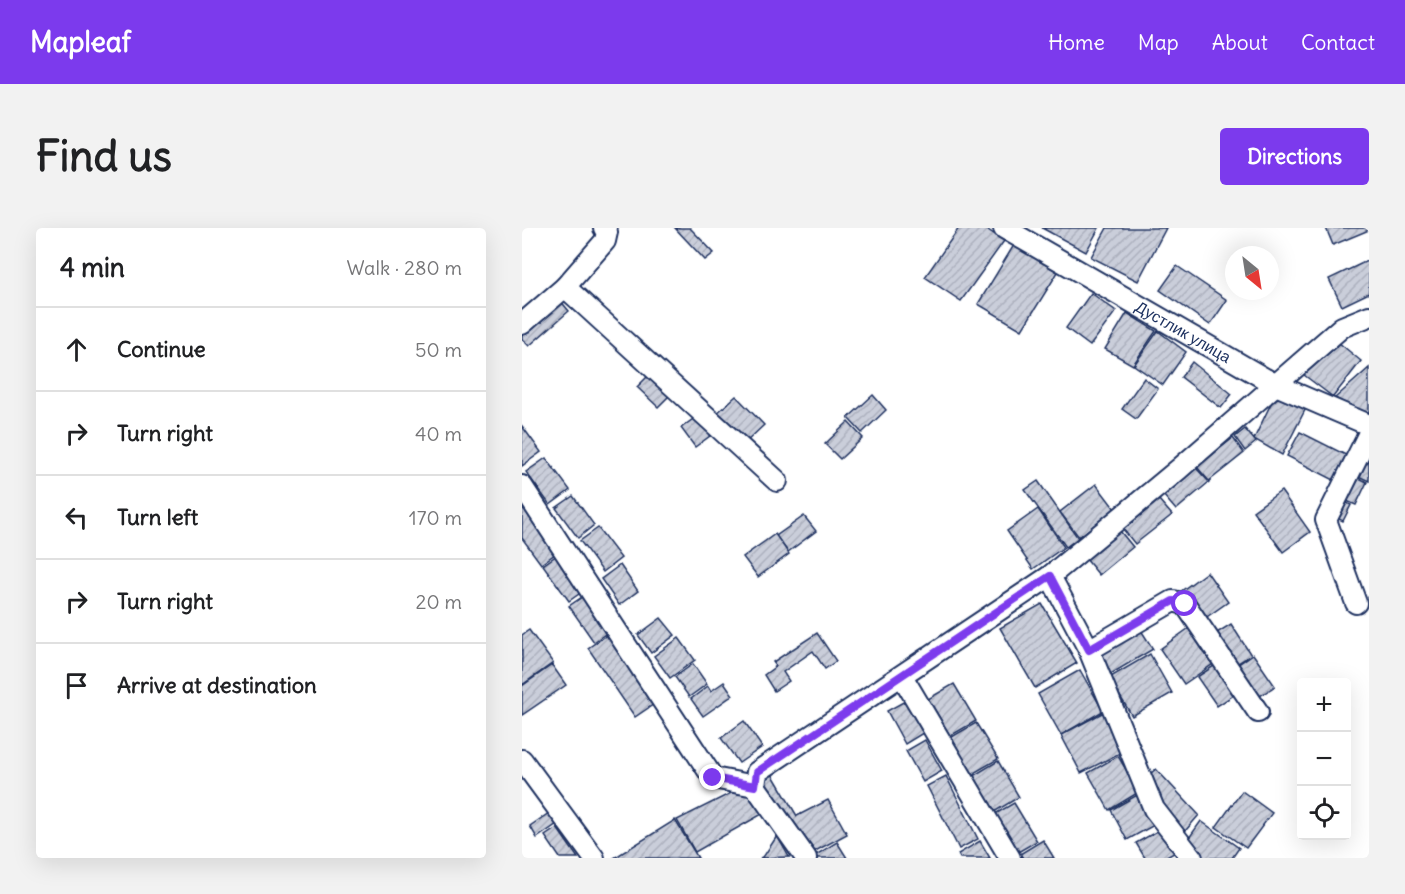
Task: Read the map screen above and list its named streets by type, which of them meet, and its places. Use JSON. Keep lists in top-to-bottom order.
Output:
{
  "streets": {
    "street": ["Дустлик улица"]
  },
  "north": "bottom right",
  "page": {
    "header": "Mapleaf",
    "nav": [
      "Home",
      "Map",
      "About",
      "Contact"
    ],
    "buttons": "Directions",
    "title": "Find us",
    "heading": ["4 min", "Walk · 280 m"],
    "list": [
      ["Continue", "50 m"],
      ["Turn right", "40 m"],
      ["Turn left", "170 m"],
      ["Turn right", "20 m"],
      "Arrive at destination"
    ],
    "map_buttons": ["+", "−"]
  }
}
